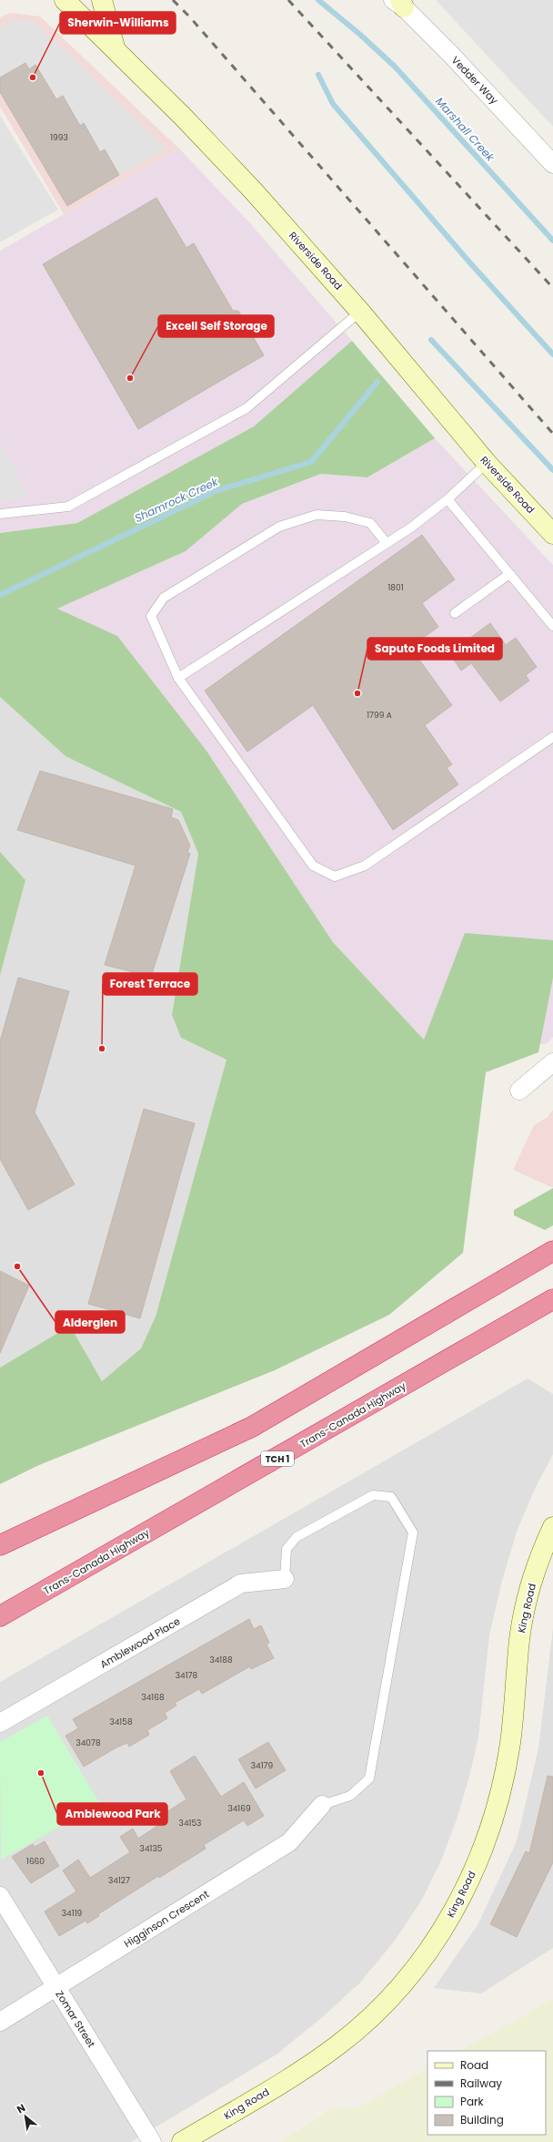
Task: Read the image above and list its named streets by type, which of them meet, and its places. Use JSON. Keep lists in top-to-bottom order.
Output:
{
  "streets": {
    "highway": ["Trans-Canada Highway", "TCH 1"],
    "street": [
      "Vedder Way",
      "Riverside Road",
      "King Road",
      "Amblewood Place",
      "Higginson Crescent",
      "Zomar Street"
    ]
  },
  "crossings": [
    ["Higginson Crescent", "Zomar Street"]
  ],
  "water": ["Marshall Creek", "Shamrock Creek"],
  "places": [
    "Sherwin-Williams",
    "Excell Self Storage",
    "Saputo Foods Limited",
    "Forest Terrace",
    "Alderglen",
    "Amblewood Park"
  ],
  "house_numbers": [
    "1993",
    "1801",
    "1799 A",
    "34188",
    "34178",
    "34168",
    "34158",
    "34078",
    "34179",
    "34169",
    "34153",
    "34135",
    "1660",
    "34127",
    "34119"
  ],
  "legend": [
    "Road",
    "Railway",
    "Park",
    "Building"
  ],
  "north": "top left"
}
